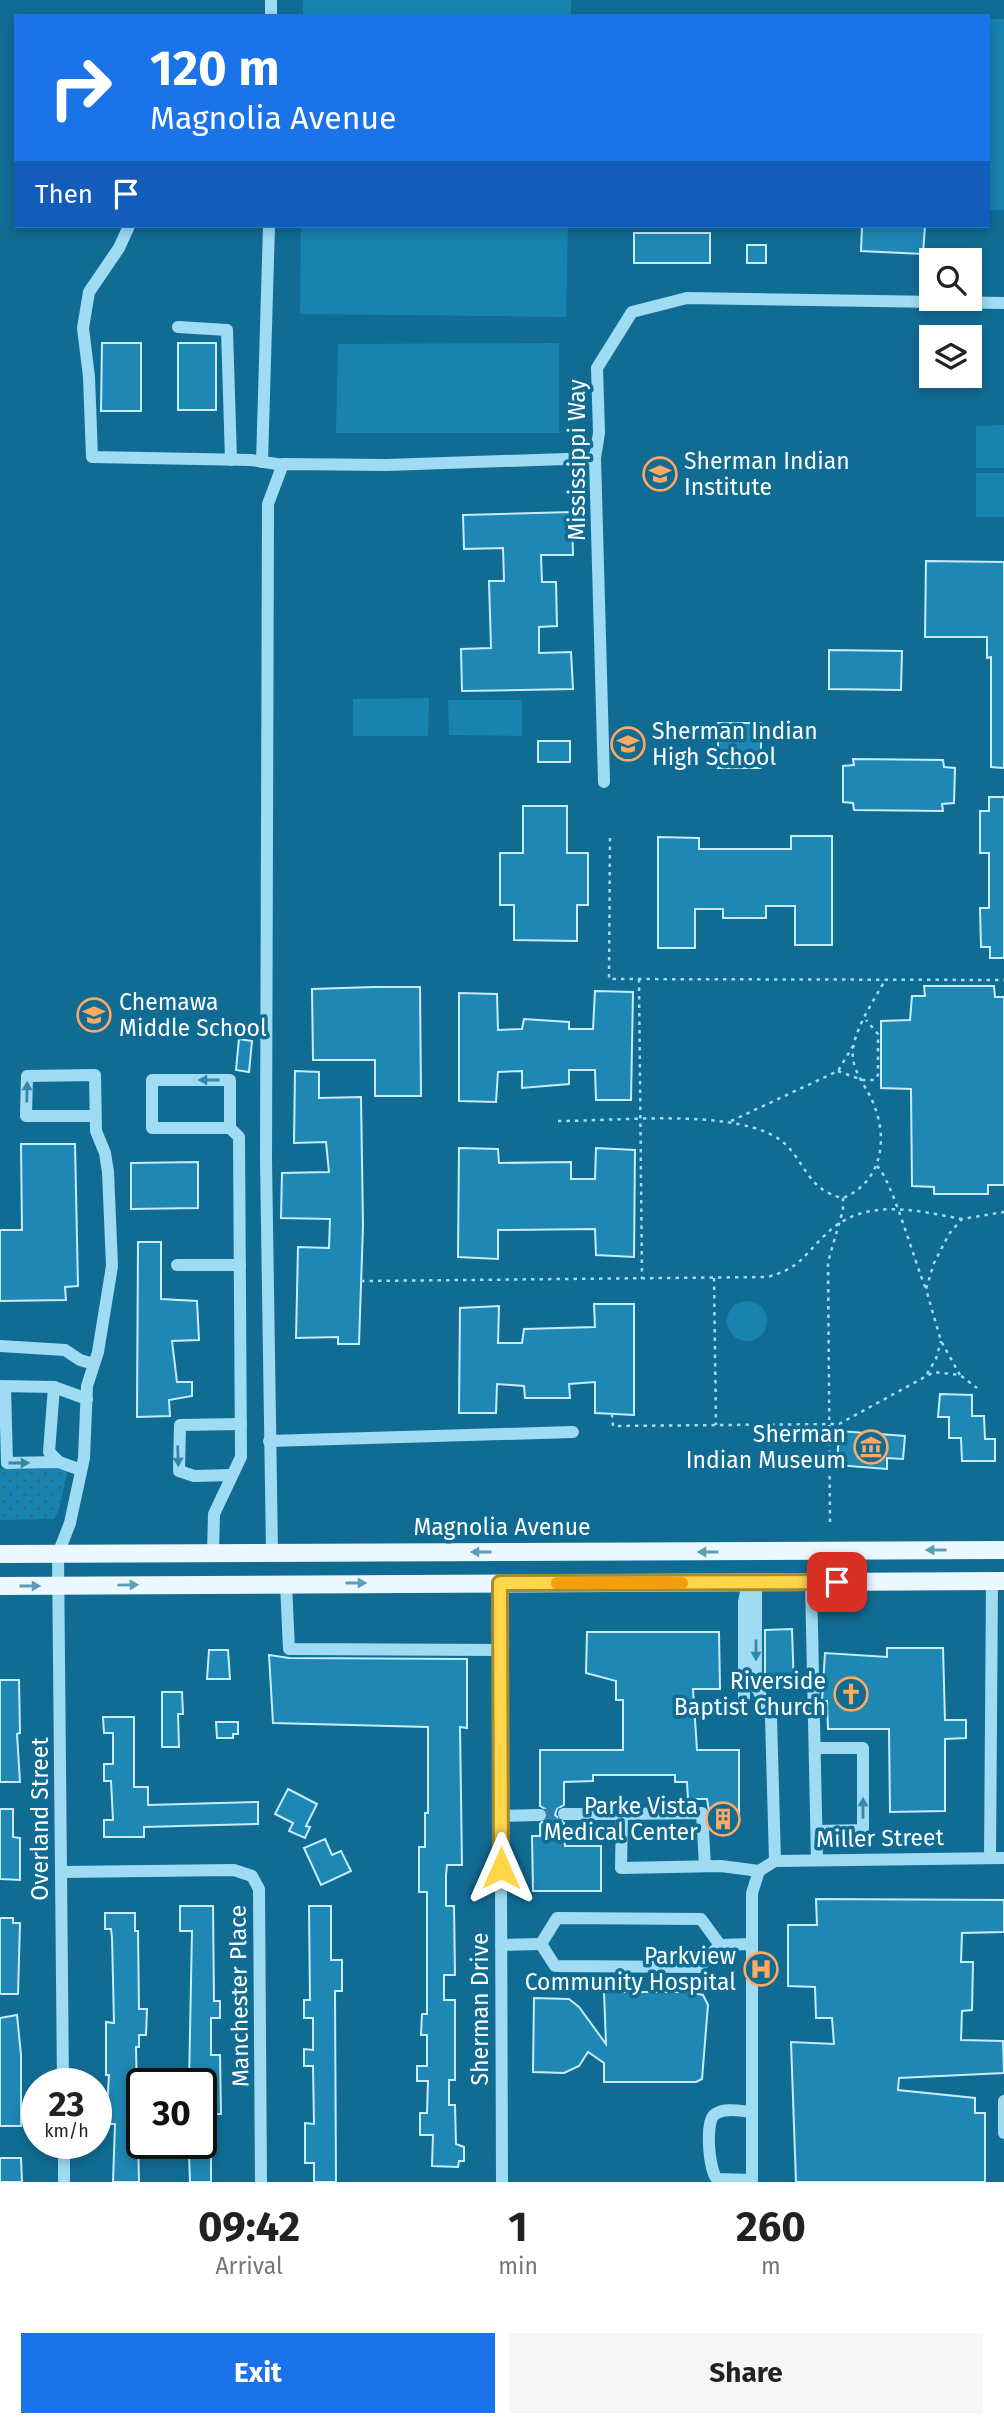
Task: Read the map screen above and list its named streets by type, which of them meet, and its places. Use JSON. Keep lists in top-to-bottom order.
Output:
{
  "streets": {
    "main road": ["Magnolia Avenue"],
    "street": [
      "Mississippi Way",
      "Overland Street",
      "Miller Street",
      "Manchester Place",
      "Sherman Drive"
    ]
  },
  "crossings": [
    ["Magnolia Avenue", "Overland Street"],
    ["Overland Street", "Manchester Place"]
  ],
  "places": {
    "school or university": ["Sherman Indian Institute", "Sherman Indian High School", "Chemawa Middle School"],
    "museum": ["Sherman Indian Museum"],
    "church": ["Riverside Baptist Church"],
    "building": ["Parke Vista Medical Center"],
    "hospital": ["Parkview Community Hospital"]
  },
  "page": {
    "turn": ["120 m", "Magnolia Avenue"],
    "then": "Then",
    "speed": "23 km/h",
    "limit": "30",
    "eta": [
      "09:42",
      "Arrival",
      "1",
      "min",
      "260",
      "m"
    ],
    "buttons": ["Exit", "Share"]
  }
}
